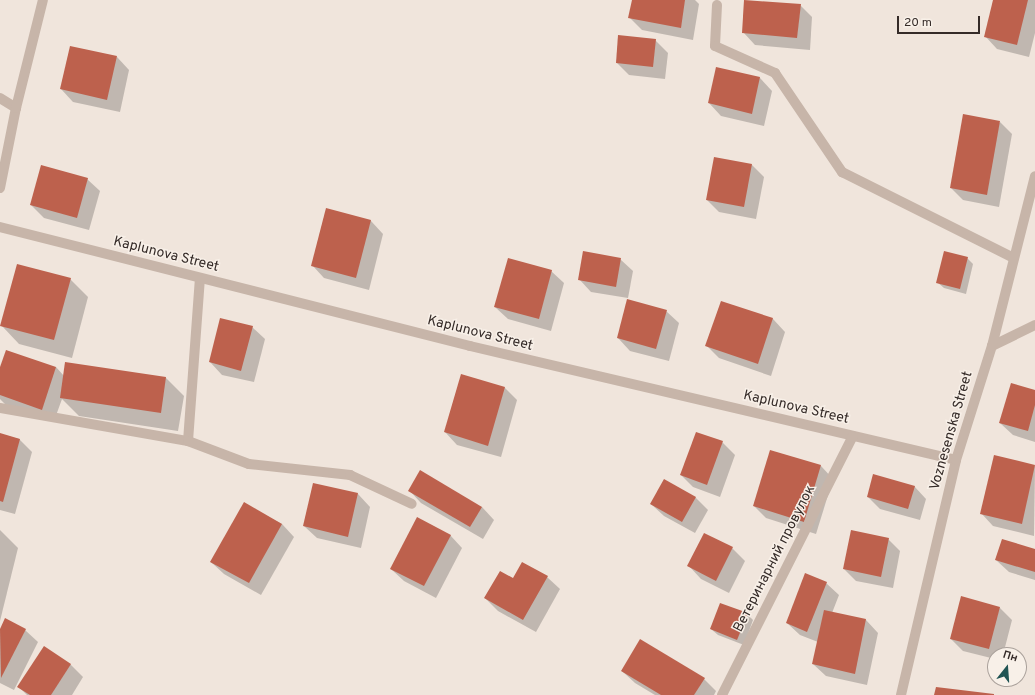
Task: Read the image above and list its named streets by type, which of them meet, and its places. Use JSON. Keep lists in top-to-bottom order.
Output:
{
  "streets": {
    "street": ["Kaplunova Street", "Voznesenska Street", "Ветеринарний провулок"]
  },
  "crossings": [
    ["Kaplunova Street", "Voznesenska Street"],
    ["Kaplunova Street", "Ветеринарний провулок"]
  ],
  "scale_bar": "20 m",
  "north": "top"
}
